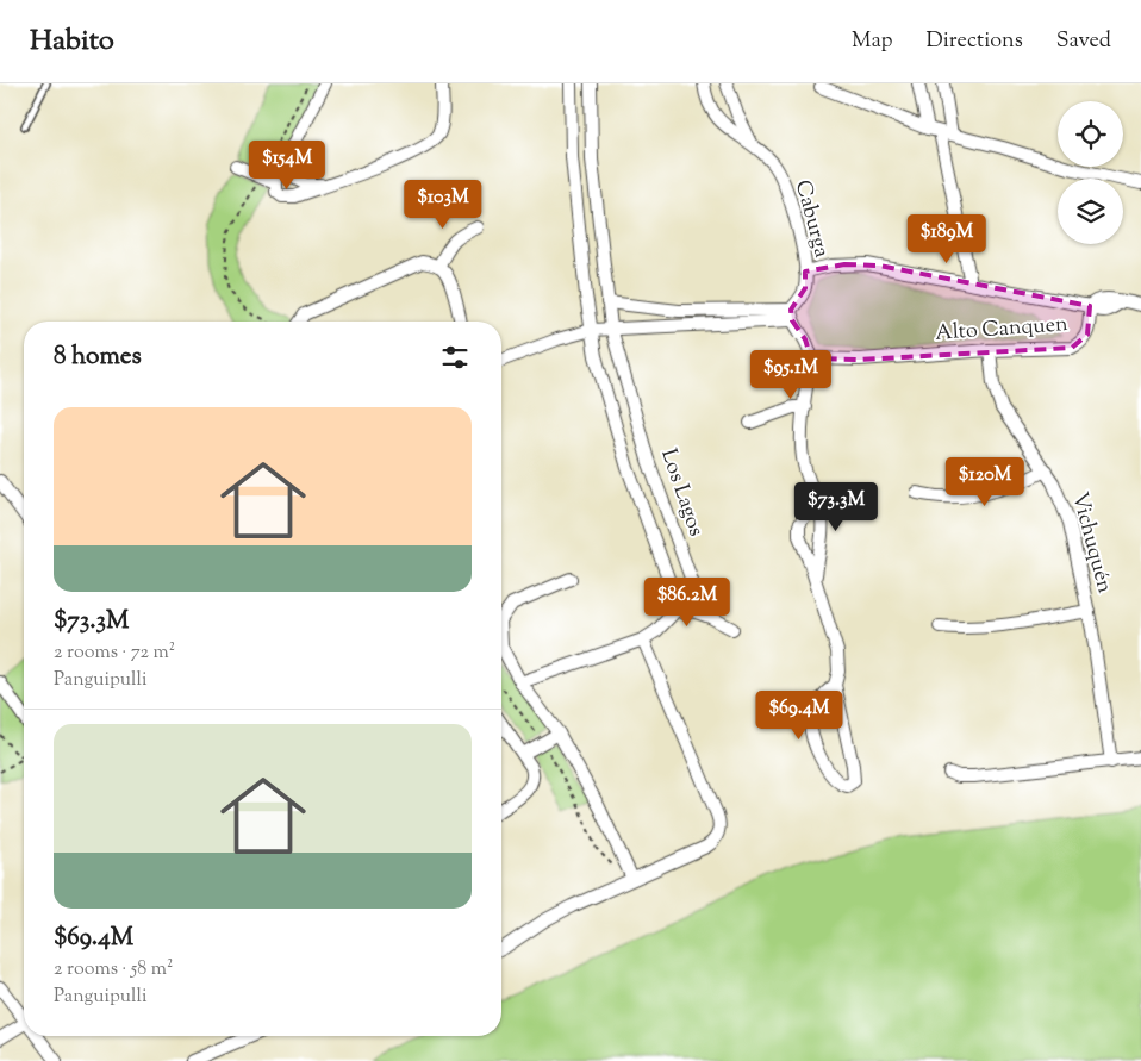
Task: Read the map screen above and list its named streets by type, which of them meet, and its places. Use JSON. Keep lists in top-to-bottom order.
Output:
{
  "streets": {
    "street": [
      "Caburga",
      "Alto Canquen",
      "Los Lagos",
      "Vichuquén"
    ]
  },
  "crossings": [
    ["Caburga", "Alto Canquen"],
    ["Alto Canquen", "Vichuquén"]
  ],
  "page": {
    "header": "Habito",
    "nav": ["Map", "Directions", "Saved"],
    "price": [
      "$154M",
      "$103M",
      "$189M",
      "$95.1M",
      "$120M",
      "$73.3M",
      "$86.2M",
      "$69.4M"
    ],
    "heading": "8 homes",
    "list": [
      {
        "name": "$73.3M",
        "note": "2 rooms · 72 m² · Panguipulli"
      },
      {
        "name": "$69.4M",
        "note": "2 rooms · 58 m² · Panguipulli"
      }
    ]
  }
}
